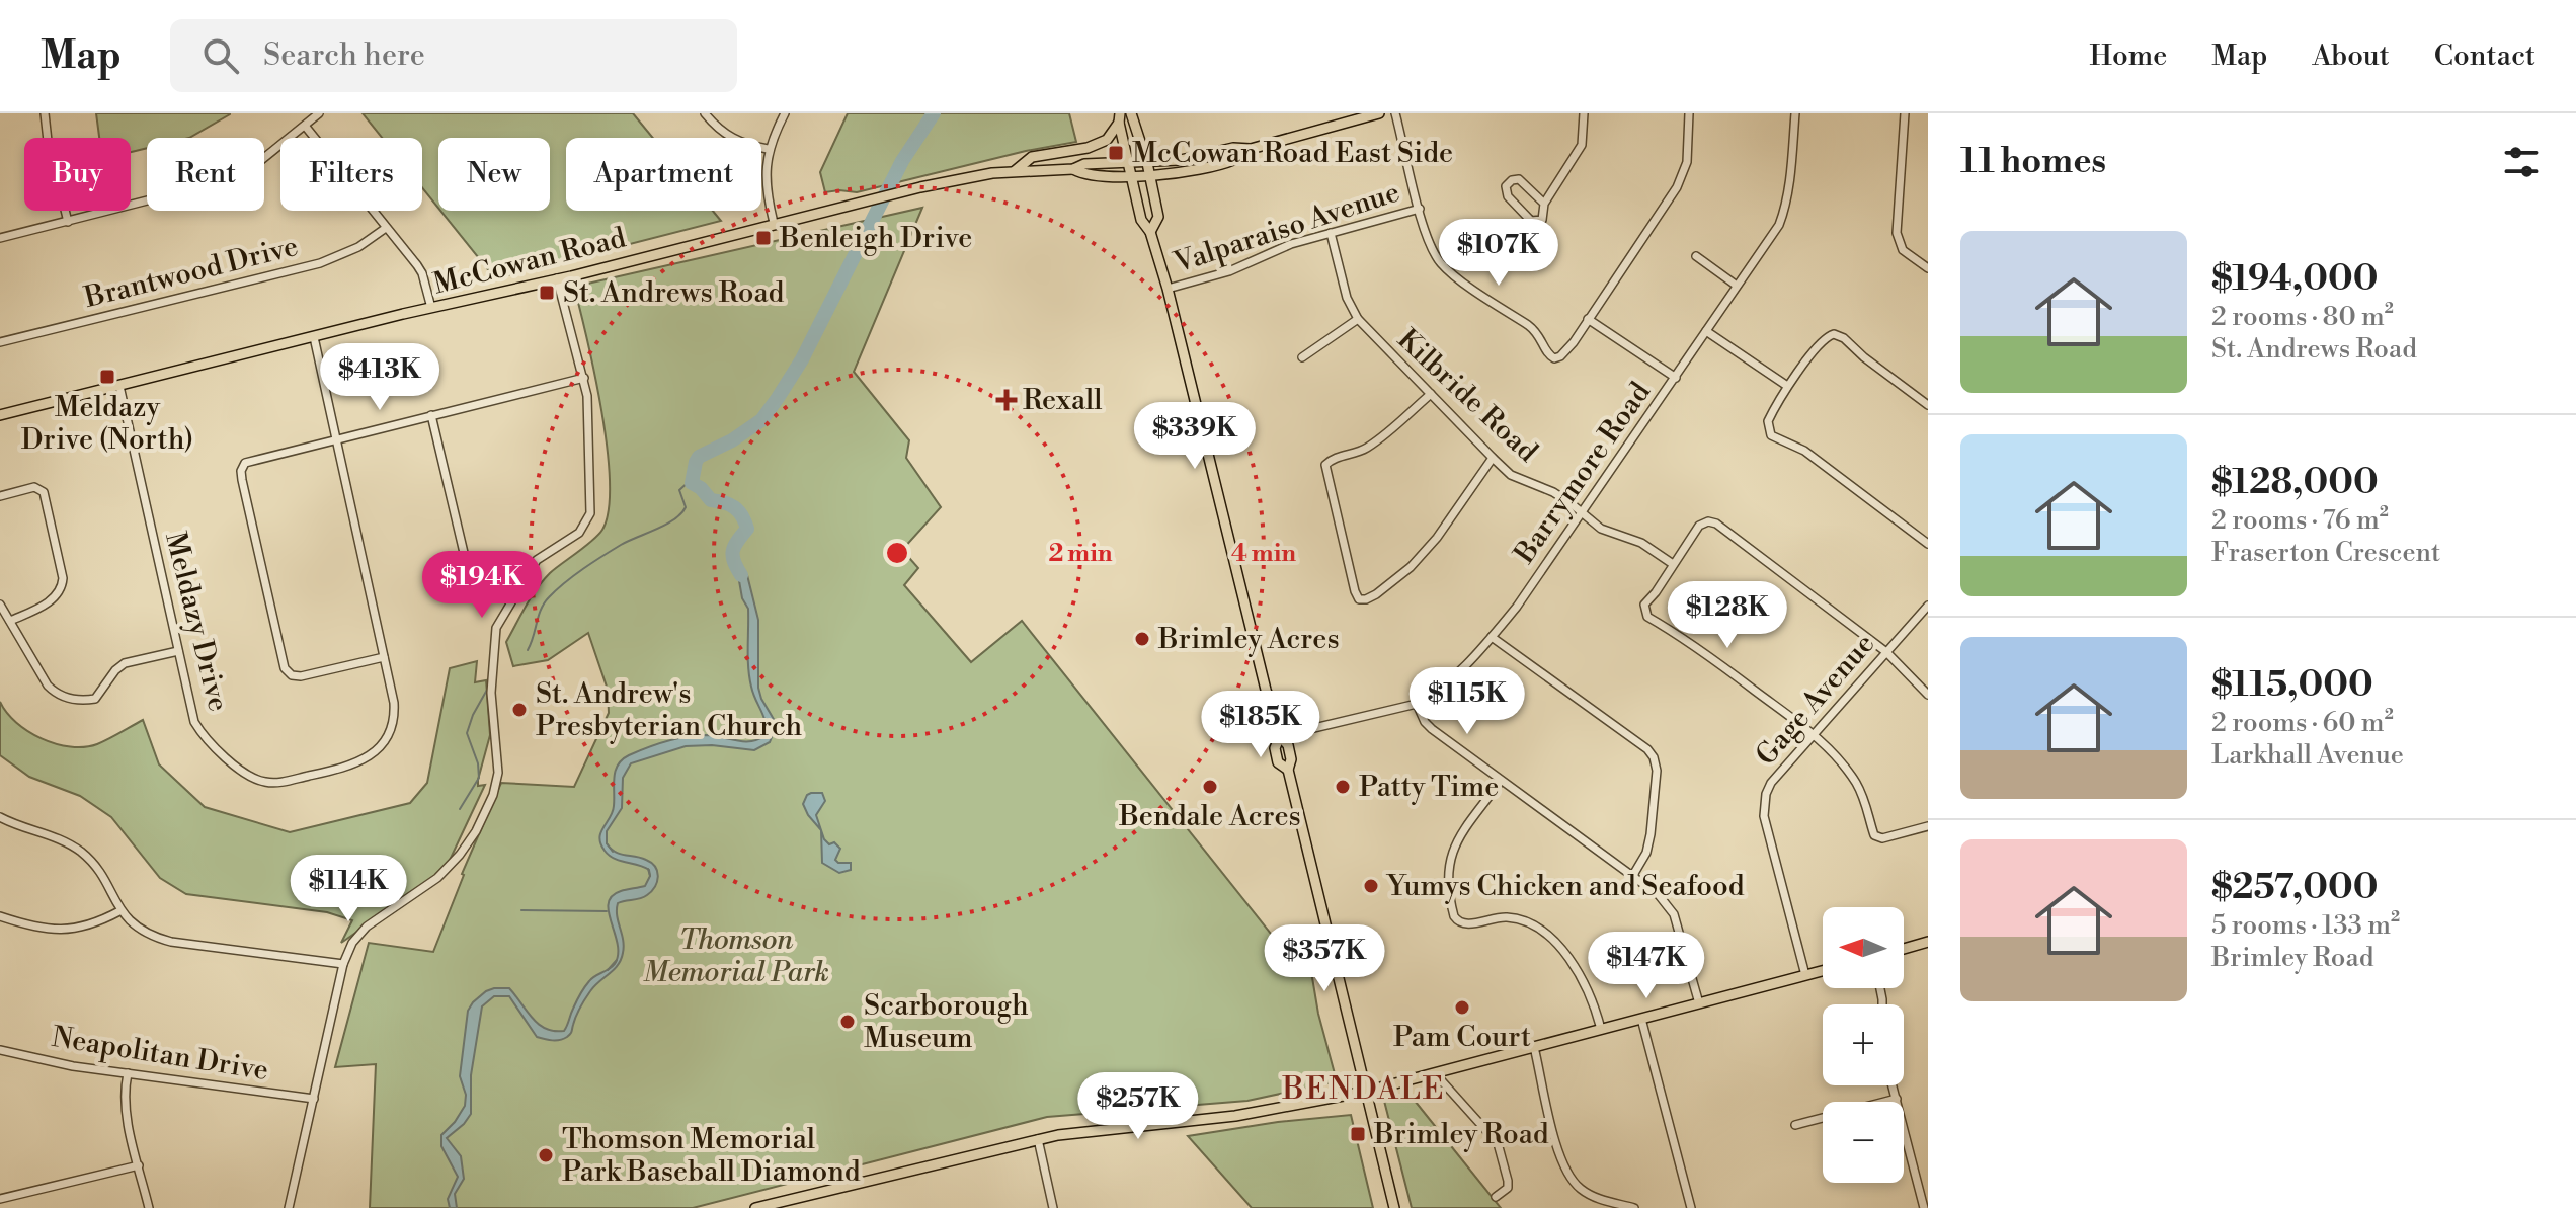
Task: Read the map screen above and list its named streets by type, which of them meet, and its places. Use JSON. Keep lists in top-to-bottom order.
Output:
{
  "streets": {
    "main road": ["McCowan Road"],
    "street": [
      "Valparaiso Avenue",
      "Brantwood Drive",
      "Kilbride Road",
      "Barrymore Road",
      "Meldazy Drive",
      "Gage Avenue",
      "Neapolitan Drive"
    ]
  },
  "crossings": [
    ["Valparaiso Avenue", "Kilbride Road"],
    ["McCowan Road", "Meldazy Drive"],
    ["Kilbride Road", "Barrymore Road"]
  ],
  "districts": ["BENDALE"],
  "parks": ["Thomson Memorial Park"],
  "places": {
    "transit": [
      "McCowan Road East Side",
      "Benleigh Drive",
      "St. Andrews Road",
      "Meldazy Drive (North)",
      "Brimley Road"
    ],
    "health": ["Rexall"],
    "other": [
      "Brimley Acres",
      "St. Andrew's Presbyterian Church",
      "Bendale Acres",
      "Patty Time",
      "Yumys Chicken and Seafood",
      "Pam Court",
      "Scarborough Museum",
      "Thomson Memorial Park Baseball Diamond"
    ]
  },
  "north": "left",
  "page": {
    "header": "Map",
    "search": "Search here",
    "nav": [
      "Home",
      "Map",
      "About",
      "Contact"
    ],
    "heading": "11 homes",
    "chip": [
      "Buy",
      "Rent",
      "Filters",
      "New",
      "Apartment"
    ],
    "list": [
      {
        "name": "$194,000",
        "note": "2 rooms · 80 m² · St. Andrews Road"
      },
      {
        "name": "$128,000",
        "note": "2 rooms · 76 m² · Fraserton Crescent"
      },
      {
        "name": "$115,000",
        "note": "2 rooms · 60 m² · Larkhall Avenue"
      },
      {
        "name": "$257,000",
        "note": "5 rooms · 133 m² · Brimley Road"
      }
    ],
    "price": [
      "$107K",
      "$413K",
      "$339K",
      "$194K",
      "$128K",
      "$115K",
      "$185K",
      "$114K",
      "$357K",
      "$147K",
      "$257K"
    ],
    "map_buttons": ["+", "−"]
  },
  "rings": ["2 min", "4 min"]
}
